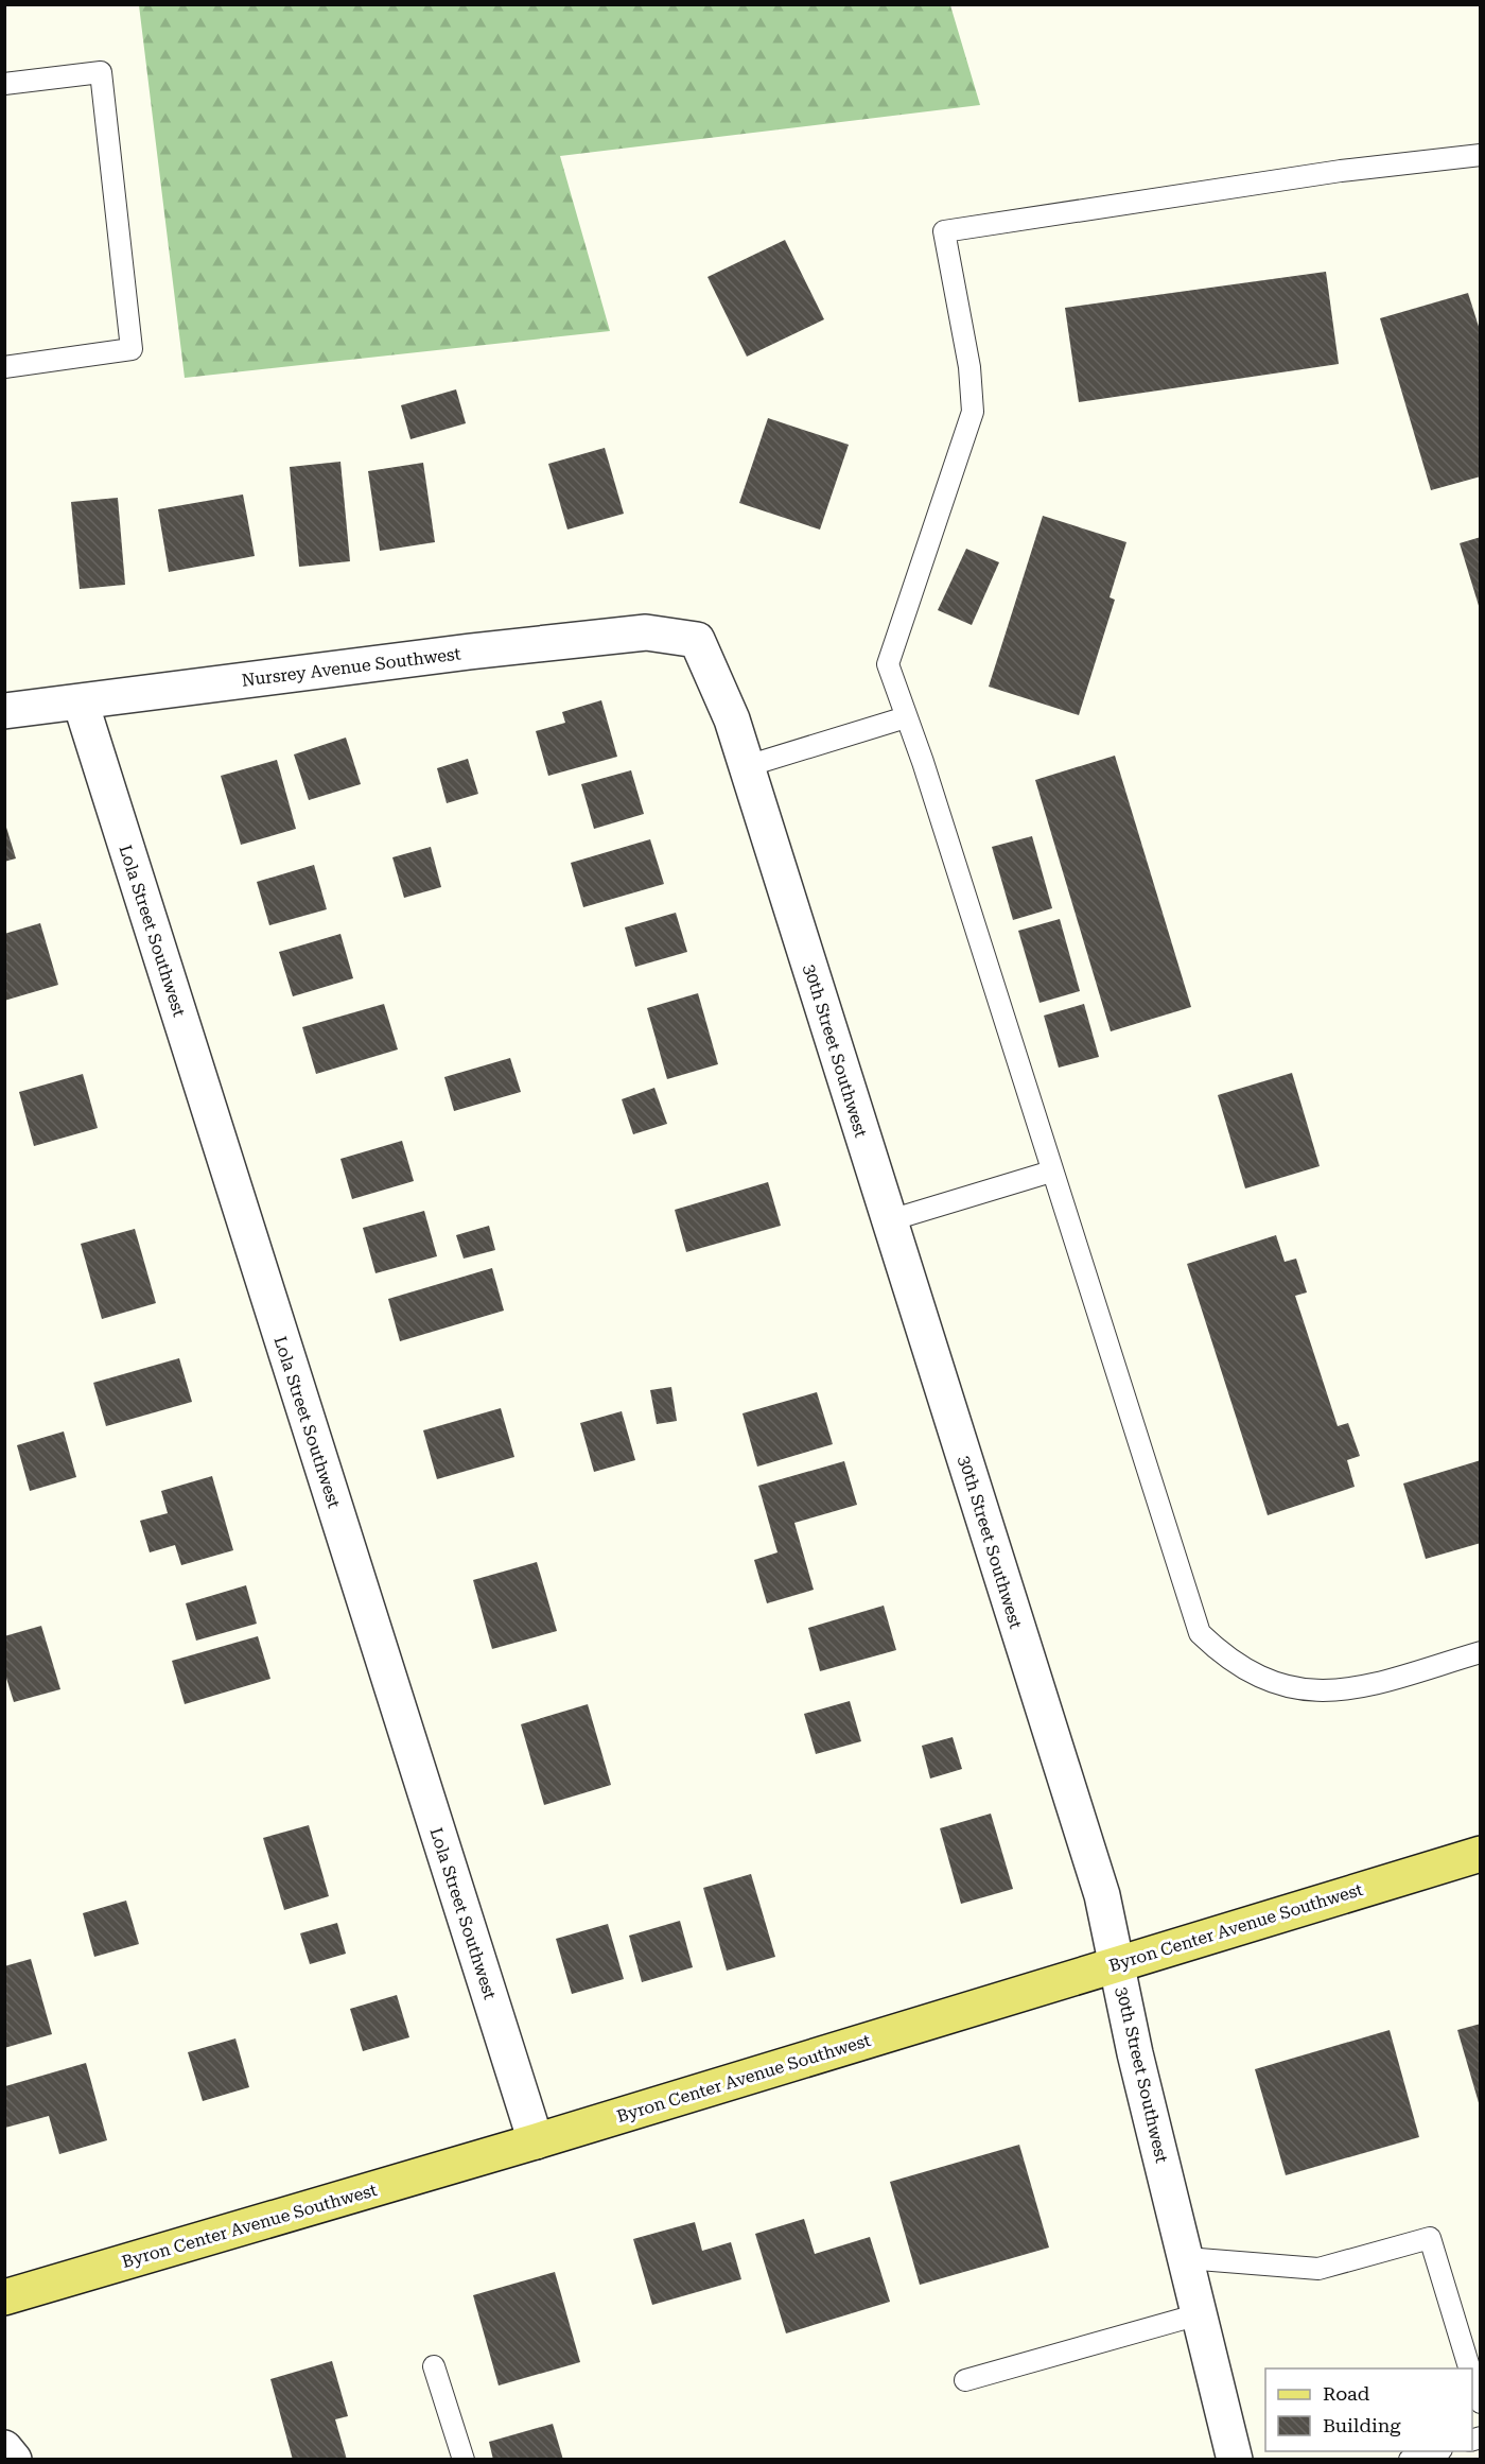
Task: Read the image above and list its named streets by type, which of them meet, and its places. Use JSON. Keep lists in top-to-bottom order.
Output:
{
  "streets": {
    "main road": ["Byron Center Avenue Southwest"],
    "street": ["Nursrey Avenue Southwest", "Lola Street Southwest", "30th Street Southwest"]
  },
  "crossings": [
    ["Nursrey Avenue Southwest", "Lola Street Southwest"],
    ["Nursrey Avenue Southwest", "30th Street Southwest"],
    ["Lola Street Southwest", "Byron Center Avenue Southwest"],
    ["30th Street Southwest", "Byron Center Avenue Southwest"]
  ],
  "legend": ["Road", "Building"]
}
